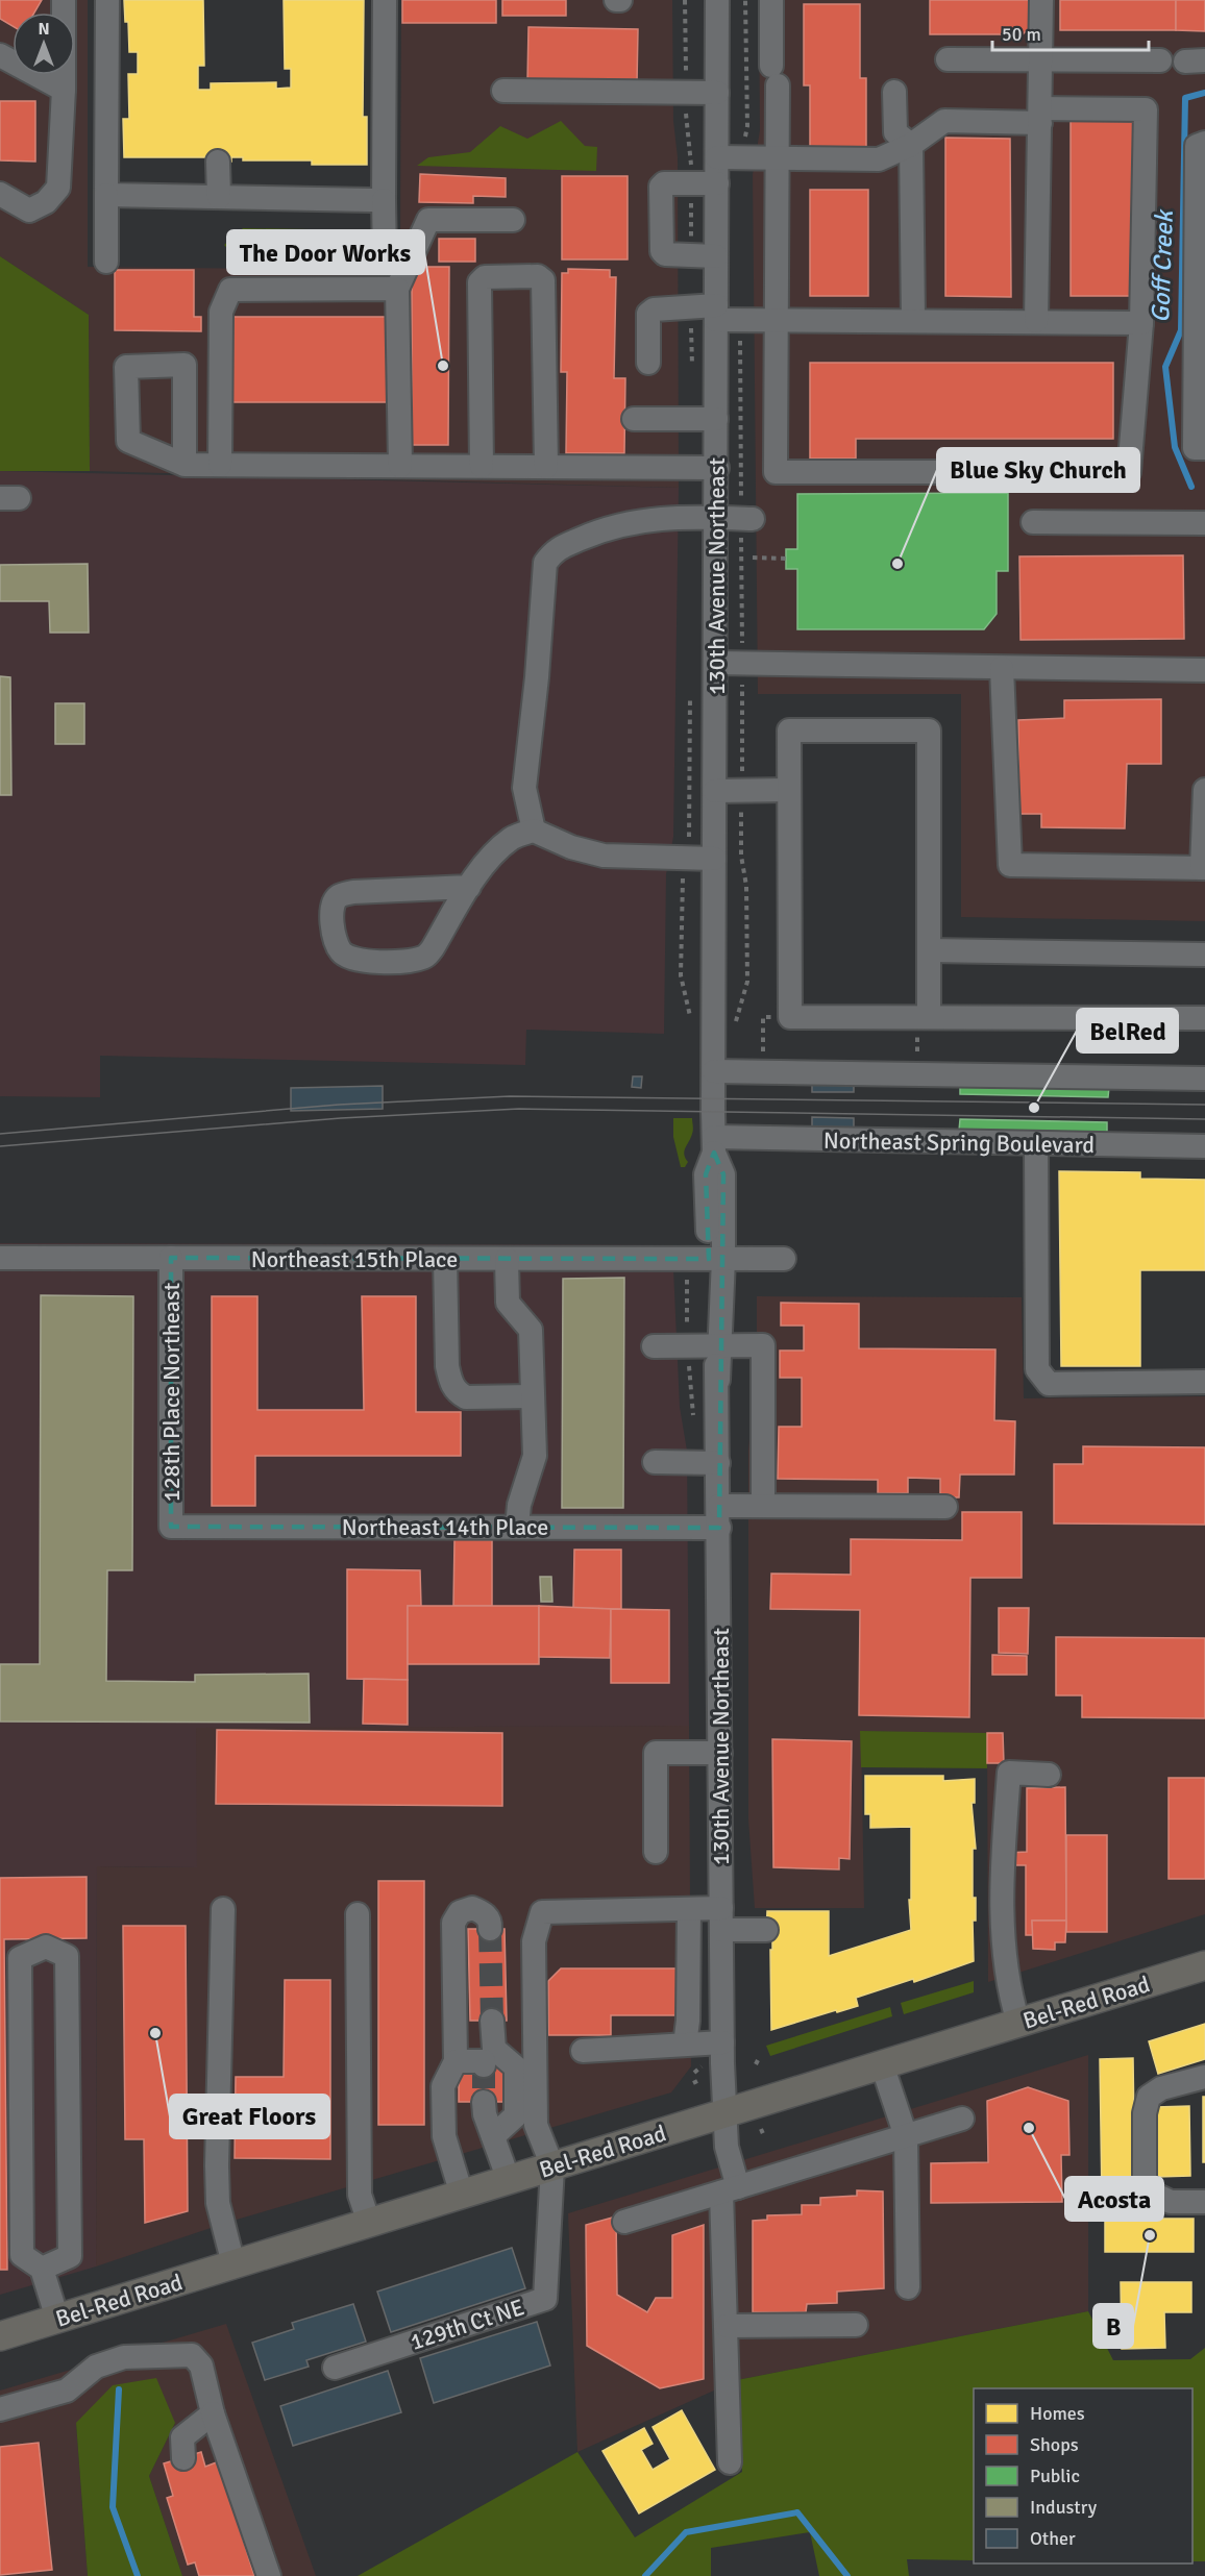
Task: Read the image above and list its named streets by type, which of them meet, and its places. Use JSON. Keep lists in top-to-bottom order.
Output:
{
  "streets": {
    "main road": ["Bel-Red Road"],
    "street": [
      "130th Avenue Northeast",
      "Northeast Spring Boulevard",
      "Northeast 15th Place",
      "128th Place Northeast",
      "Northeast 14th Place",
      "129th Ct NE"
    ]
  },
  "crossings": [
    ["130th Avenue Northeast", "Northeast Spring Boulevard"],
    ["130th Avenue Northeast", "Northeast 15th Place"],
    ["130th Avenue Northeast", "Northeast 14th Place"],
    ["130th Avenue Northeast", "Bel-Red Road"],
    ["Northeast 15th Place", "128th Place Northeast"],
    ["128th Place Northeast", "Northeast 14th Place"],
    ["Bel-Red Road", "129th Ct NE"]
  ],
  "water": ["Goff Creek"],
  "places": [
    "The Door Works",
    "Blue Sky Church",
    "BelRed",
    "Great Floors",
    "Acosta",
    "B"
  ],
  "legend": [
    "Homes",
    "Shops",
    "Public",
    "Industry",
    "Other"
  ],
  "scale_bar": "50 m",
  "north": "top"
}
